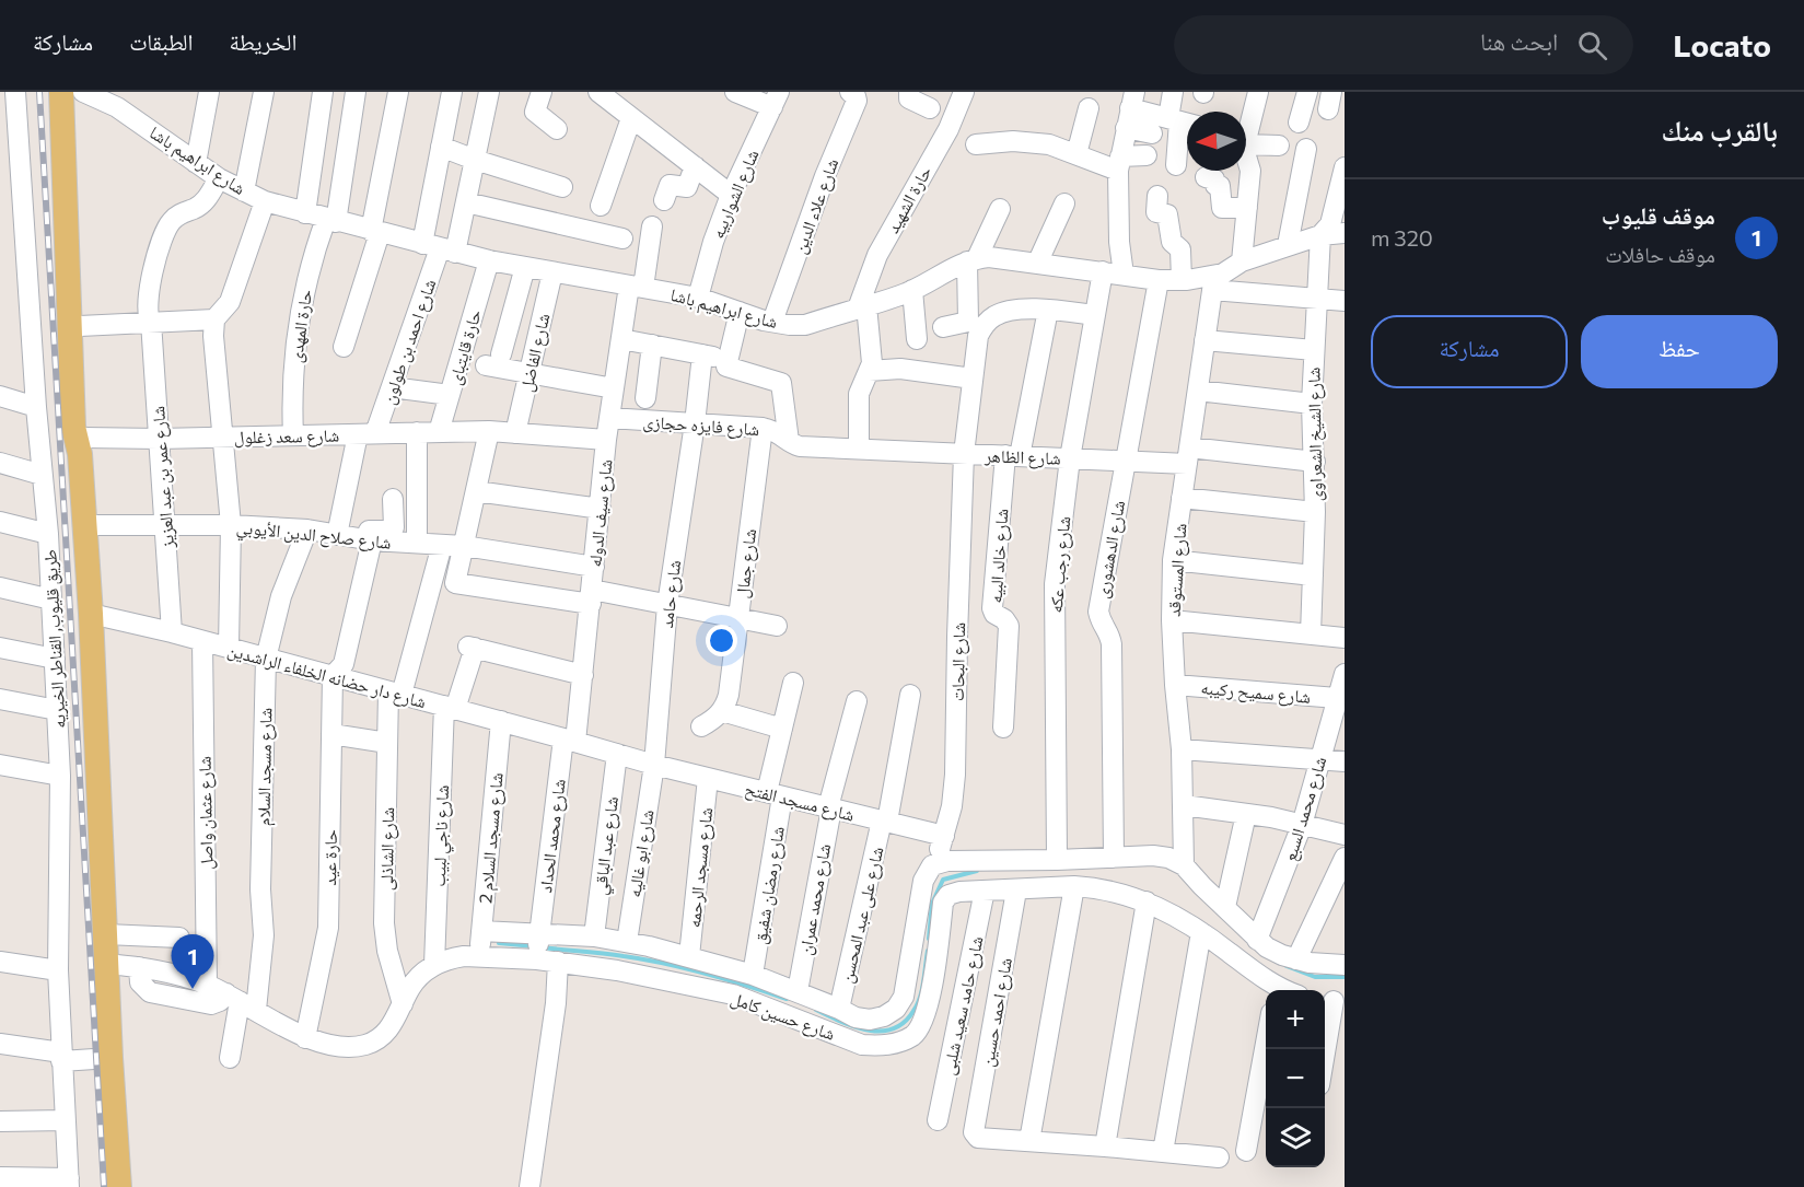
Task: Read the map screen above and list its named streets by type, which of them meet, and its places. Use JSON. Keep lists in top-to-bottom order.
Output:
{
  "streets": {
    "street": [
      "شارع ابراهيم باشا",
      "شارع الشواربيه",
      "حارة الشهيد",
      "شارع علاء الدين",
      "حارة المهدى",
      "شارع احمد بن طولون",
      "حارة قايتباى",
      "شارع الفاضل",
      "شارع فايزه حجازى",
      "شارع الشيخ الشعراوى",
      "شارع سعد زغلول",
      "شارع الظاهر",
      "شارع عمر بن عبد العزيز",
      "شارع سيف الدوله",
      "شارع صلاح الدين الأيوبي",
      "شارع الدهشورى",
      "شارع خالد البيه",
      "شارع جمال",
      "شارع رجب عكه",
      "شارع المستوقد",
      "شارع حامد",
      "طريق قليوب, القناطر الخيريه",
      "شارع البحات",
      "شارع دار حضانه الخلفاء الراشدين",
      "شارع سميح ركيبه",
      "شارع مسجد السلام",
      "شارع مسجد الفتح",
      "شارع محمد السبع",
      "شارع عثمان واصل",
      "شارع ناجي لبيب",
      "شارع محمد الحداد",
      "شارع مسجد السلام 2",
      "شارع عبد الباقي",
      "شارع الشاذلى",
      "شارع ابو غاليه",
      "حارة عيد",
      "شارع مسجد الرحمه",
      "شارع رمضان شفيق",
      "شارع محمد عمران",
      "شارع على عبد المحسن",
      "شارع حامد سعيد شلبى",
      "شارع احمد حسين",
      "شارع حسين كامل"
    ]
  },
  "crossings": [
    ["شارع ابراهيم باشا", "شارع الشواربيه"],
    ["شارع ابراهيم باشا", "حارة الشهيد"],
    ["شارع ابراهيم باشا", "شارع علاء الدين"],
    ["شارع ابراهيم باشا", "حارة المهدى"],
    ["شارع ابراهيم باشا", "شارع احمد بن طولون"],
    ["شارع ابراهيم باشا", "حارة قايتباى"],
    ["شارع ابراهيم باشا", "شارع الفاضل"],
    ["شارع ابراهيم باشا", "شارع الشيخ الشعراوى"],
    ["شارع ابراهيم باشا", "شارع عمر بن عبد العزيز"],
    ["شارع ابراهيم باشا", "شارع سيف الدوله"],
    ["شارع ابراهيم باشا", "شارع الدهشورى"],
    ["شارع ابراهيم باشا", "شارع رجب عكه"],
    ["شارع ابراهيم باشا", "شارع المستوقد"],
    ["حارة المهدى", "شارع سعد زغلول"],
    ["شارع احمد بن طولون", "شارع سعد زغلول"],
    ["حارة قايتباى", "شارع سعد زغلول"],
    ["شارع الفاضل", "شارع سعد زغلول"],
    ["شارع فايزه حجازى", "شارع الظاهر"],
    ["شارع فايزه حجازى", "شارع سيف الدوله"],
    ["شارع فايزه حجازى", "شارع جمال"],
    ["شارع فايزه حجازى", "شارع حامد"],
    ["شارع الشيخ الشعراوى", "شارع الظاهر"],
    ["شارع سعد زغلول", "شارع عمر بن عبد العزيز"],
    ["شارع سعد زغلول", "شارع سيف الدوله"],
    ["شارع الظاهر", "شارع الدهشورى"],
    ["شارع الظاهر", "شارع خالد البيه"],
    ["شارع الظاهر", "شارع رجب عكه"],
    ["شارع الظاهر", "شارع المستوقد"],
    ["شارع الظاهر", "شارع البحات"],
    ["شارع عمر بن عبد العزيز", "شارع صلاح الدين الأيوبي"],
    ["شارع عمر بن عبد العزيز", "شارع دار حضانه الخلفاء الراشدين"],
    ["شارع سيف الدوله", "شارع صلاح الدين الأيوبي"],
    ["شارع سيف الدوله", "شارع دار حضانه الخلفاء الراشدين"],
    ["شارع سيف الدوله", "شارع ناجي لبيب"],
    ["شارع سيف الدوله", "شارع محمد الحداد"],
    ["شارع صلاح الدين الأيوبي", "شارع مسجد السلام"],
    ["شارع صلاح الدين الأيوبي", "شارع الشاذلى"],
    ["شارع خالد البيه", "شارع البحات"],
    ["شارع رجب عكه", "شارع البحات"],
    ["شارع المستوقد", "شارع سميح ركيبه"],
    ["شارع حامد", "شارع مسجد الفتح"],
    ["شارع حامد", "شارع ابو غاليه"],
    ["شارع البحات", "شارع مسجد الفتح"],
    ["شارع البحات", "شارع حسين كامل"],
    ["شارع دار حضانه الخلفاء الراشدين", "شارع مسجد السلام"],
    ["شارع دار حضانه الخلفاء الراشدين", "شارع مسجد الفتح"],
    ["شارع دار حضانه الخلفاء الراشدين", "شارع عثمان واصل"],
    ["شارع دار حضانه الخلفاء الراشدين", "شارع ناجي لبيب"],
    ["شارع دار حضانه الخلفاء الراشدين", "شارع محمد الحداد"],
    ["شارع دار حضانه الخلفاء الراشدين", "شارع مسجد السلام 2"],
    ["شارع دار حضانه الخلفاء الراشدين", "شارع عبد الباقي"],
    ["شارع دار حضانه الخلفاء الراشدين", "شارع الشاذلى"],
    ["شارع دار حضانه الخلفاء الراشدين", "حارة عيد"],
    ["شارع سميح ركيبه", "شارع محمد السبع"],
    ["شارع مسجد الفتح", "شارع عبد الباقي"],
    ["شارع مسجد الفتح", "شارع ابو غاليه"],
    ["شارع مسجد الفتح", "شارع مسجد الرحمه"],
    ["شارع مسجد الفتح", "شارع رمضان شفيق"],
    ["شارع مسجد الفتح", "شارع محمد عمران"],
    ["شارع مسجد الفتح", "شارع على عبد المحسن"],
    ["شارع ناجي لبيب", "شارع حسين كامل"],
    ["شارع محمد الحداد", "شارع حسين كامل"],
    ["شارع مسجد السلام 2", "شارع حسين كامل"],
    ["شارع عبد الباقي", "شارع حسين كامل"],
    ["شارع ابو غاليه", "شارع حسين كامل"],
    ["شارع مسجد الرحمه", "شارع حسين كامل"],
    ["شارع رمضان شفيق", "شارع حسين كامل"],
    ["شارع محمد عمران", "شارع حسين كامل"],
    ["شارع على عبد المحسن", "شارع حسين كامل"]
  ],
  "north": "left",
  "page": {
    "header": "Locato",
    "search": "ابحث هنا",
    "nav": ["الخريطة", "الطبقات", "مشاركة"],
    "heading": "بالقرب منك",
    "list": [
      {
        "mark": "1",
        "name": "موقف قليوب",
        "note": "موقف حافلات",
        "value": "320 m"
      }
    ],
    "buttons": ["حفظ", "مشاركة"],
    "pins": "1",
    "map_buttons": ["+", "−"]
  }
}
